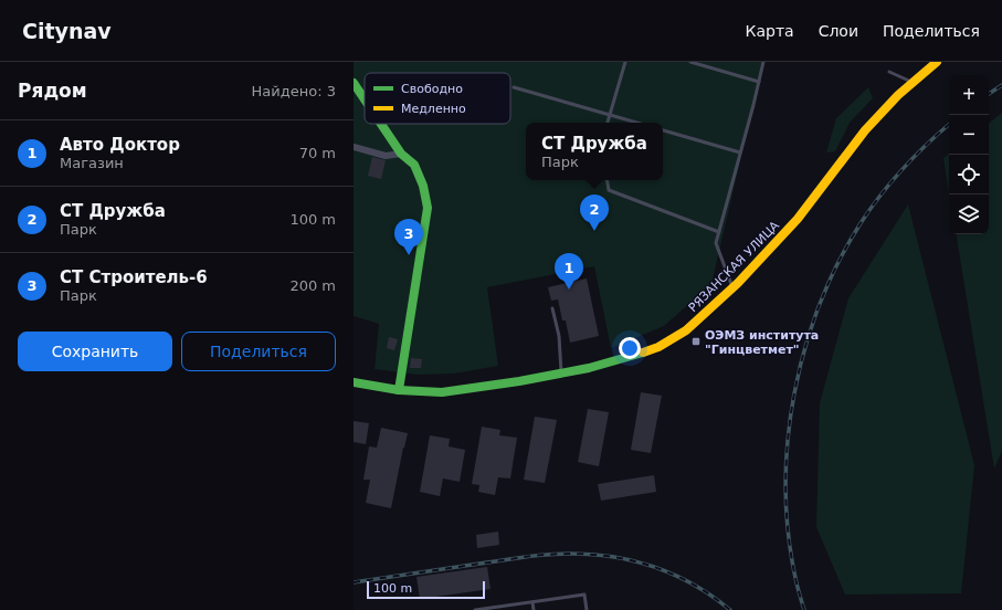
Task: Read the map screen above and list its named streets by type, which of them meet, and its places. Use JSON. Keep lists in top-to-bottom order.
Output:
{
  "streets": {
    "street": ["РЯЗАНСКАЯ УЛИЦА"]
  },
  "places": {
    "transit": ["ОЭМЗ института \"Гинцветмет\""]
  },
  "legend": ["Свободно", "Медленно"],
  "scale_bar": "100 m",
  "page": {
    "header": "Citynav",
    "nav": ["Карта", "Слои", "Поделиться"],
    "heading": ["Рядом", "Найдено: 3"],
    "map_buttons": ["+", "−"],
    "list": [
      {
        "mark": "1",
        "name": "Авто Доктор",
        "note": "Магазин",
        "value": "70 m"
      },
      {
        "mark": "2",
        "name": "СТ Дружба",
        "note": "Парк",
        "value": "100 m"
      },
      {
        "mark": "3",
        "name": "СТ Строитель-6",
        "note": "Парк",
        "value": "200 m"
      }
    ],
    "popup": ["СТ Дружба", "Парк"],
    "pins": ["2", "3", "1"],
    "buttons": ["Сохранить", "Поделиться"],
    "scale": "100 m"
  }
}
